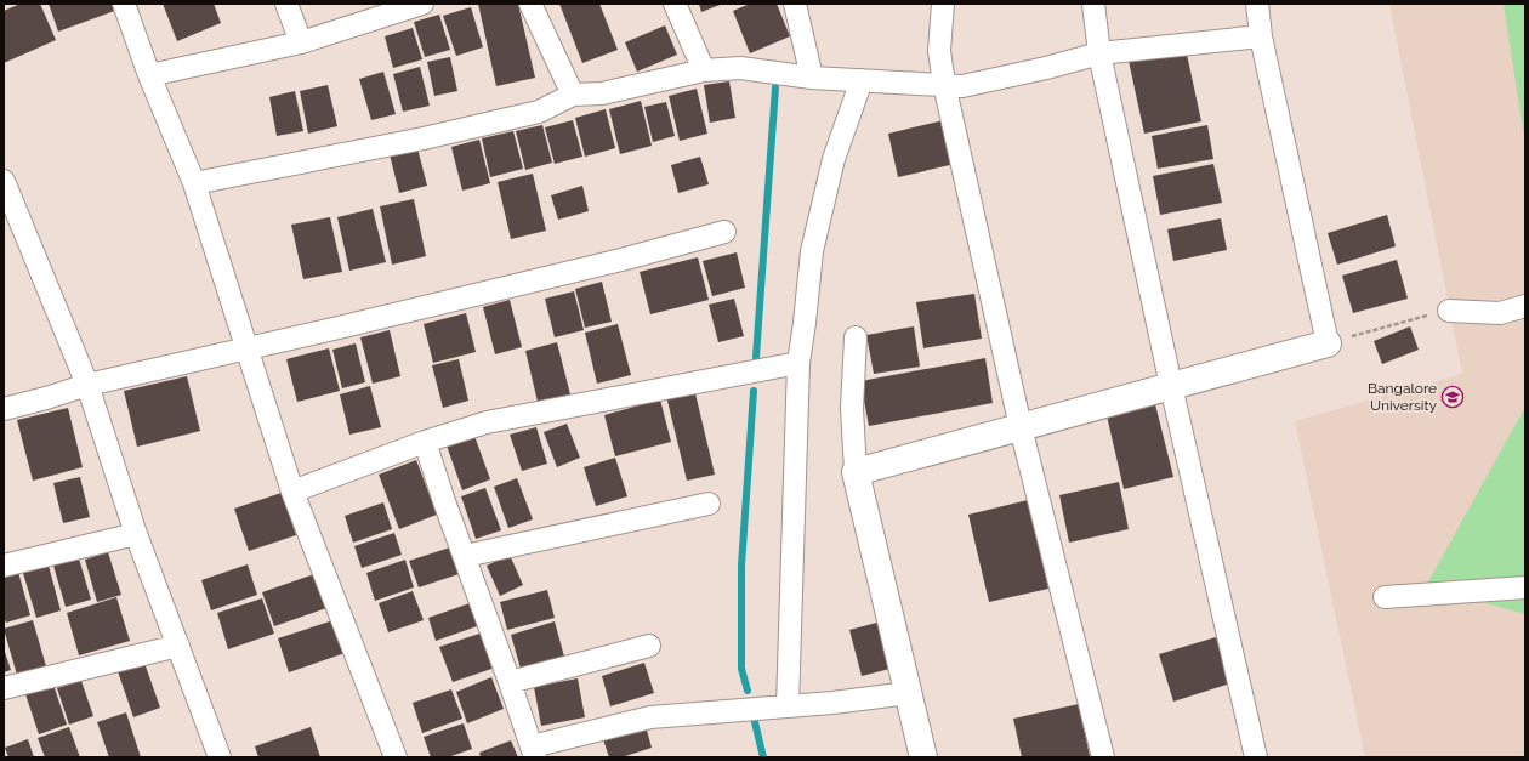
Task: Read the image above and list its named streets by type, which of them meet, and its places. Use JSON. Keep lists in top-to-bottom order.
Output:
{
  "places": {
    "school or university": ["Bangalore University"]
  }
}
